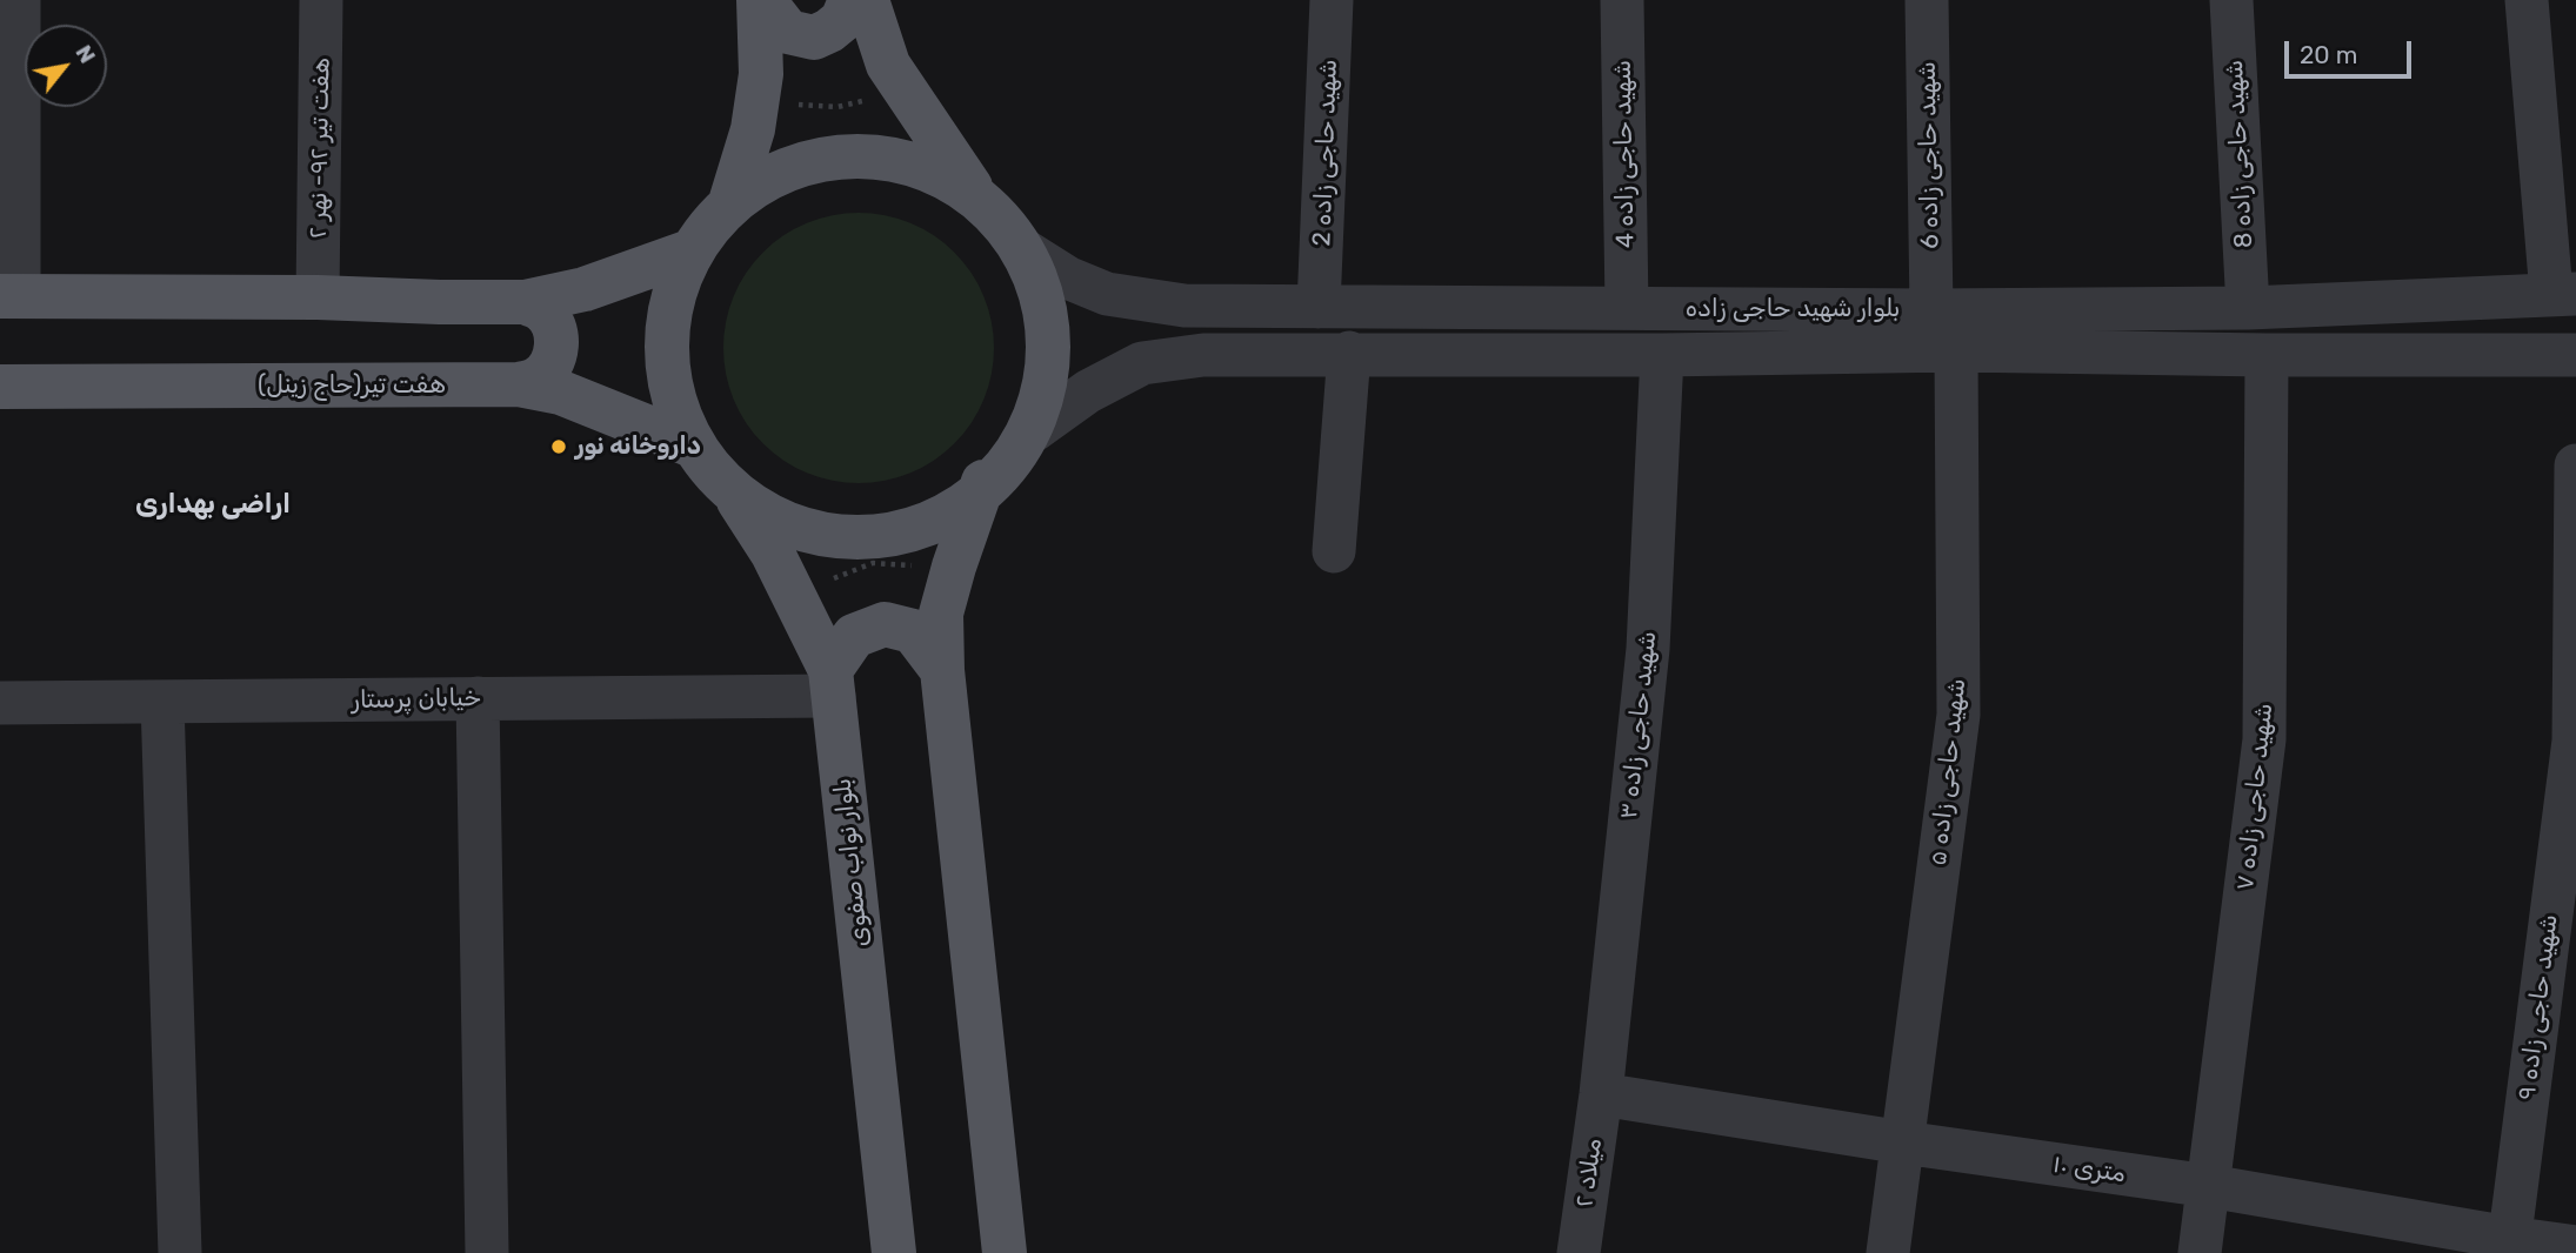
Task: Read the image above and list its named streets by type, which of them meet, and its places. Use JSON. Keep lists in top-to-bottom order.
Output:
{
  "streets": {
    "main road": ["هفت تیر(حاج زینل)", "بلوار نواب صفوی"],
    "street": [
      "هفت تیر ۹۲- نهر ۲",
      "شهید حاجی زاده 2",
      "شهید حاجی زاده 4",
      "شهید حاجی زاده 8",
      "شهید حاجی زاده 6",
      "بلوار شهید حاجی زاده",
      "خیابان پرستار",
      "شهید حاجی زاده ۳",
      "شهید حاجی زاده ۵",
      "شهید حاجی زاده ۷",
      "شهید حاجی زاده ۹",
      "۱۰ متری",
      "میلاد ۲"
    ]
  },
  "crossings": [
    ["شهید حاجی زاده 2", "بلوار شهید حاجی زاده"],
    ["شهید حاجی زاده 4", "بلوار شهید حاجی زاده"],
    ["شهید حاجی زاده 8", "بلوار شهید حاجی زاده"],
    ["شهید حاجی زاده 6", "بلوار شهید حاجی زاده"],
    ["بلوار شهید حاجی زاده", "شهید حاجی زاده ۳"],
    ["بلوار شهید حاجی زاده", "شهید حاجی زاده ۵"],
    ["بلوار شهید حاجی زاده", "شهید حاجی زاده ۷"],
    ["خیابان پرستار", "بلوار نواب صفوی"],
    ["شهید حاجی زاده ۳", "۱۰ متری"],
    ["شهید حاجی زاده ۳", "میلاد ۲"],
    ["شهید حاجی زاده ۵", "۱۰ متری"],
    ["شهید حاجی زاده ۷", "۱۰ متری"],
    ["شهید حاجی زاده ۹", "۱۰ متری"],
    ["۱۰ متری", "میلاد ۲"]
  ],
  "districts": ["اراضی بهداری"],
  "places": ["داروخانه نور"],
  "scale_bar": "20 m",
  "north": "top right"
}
